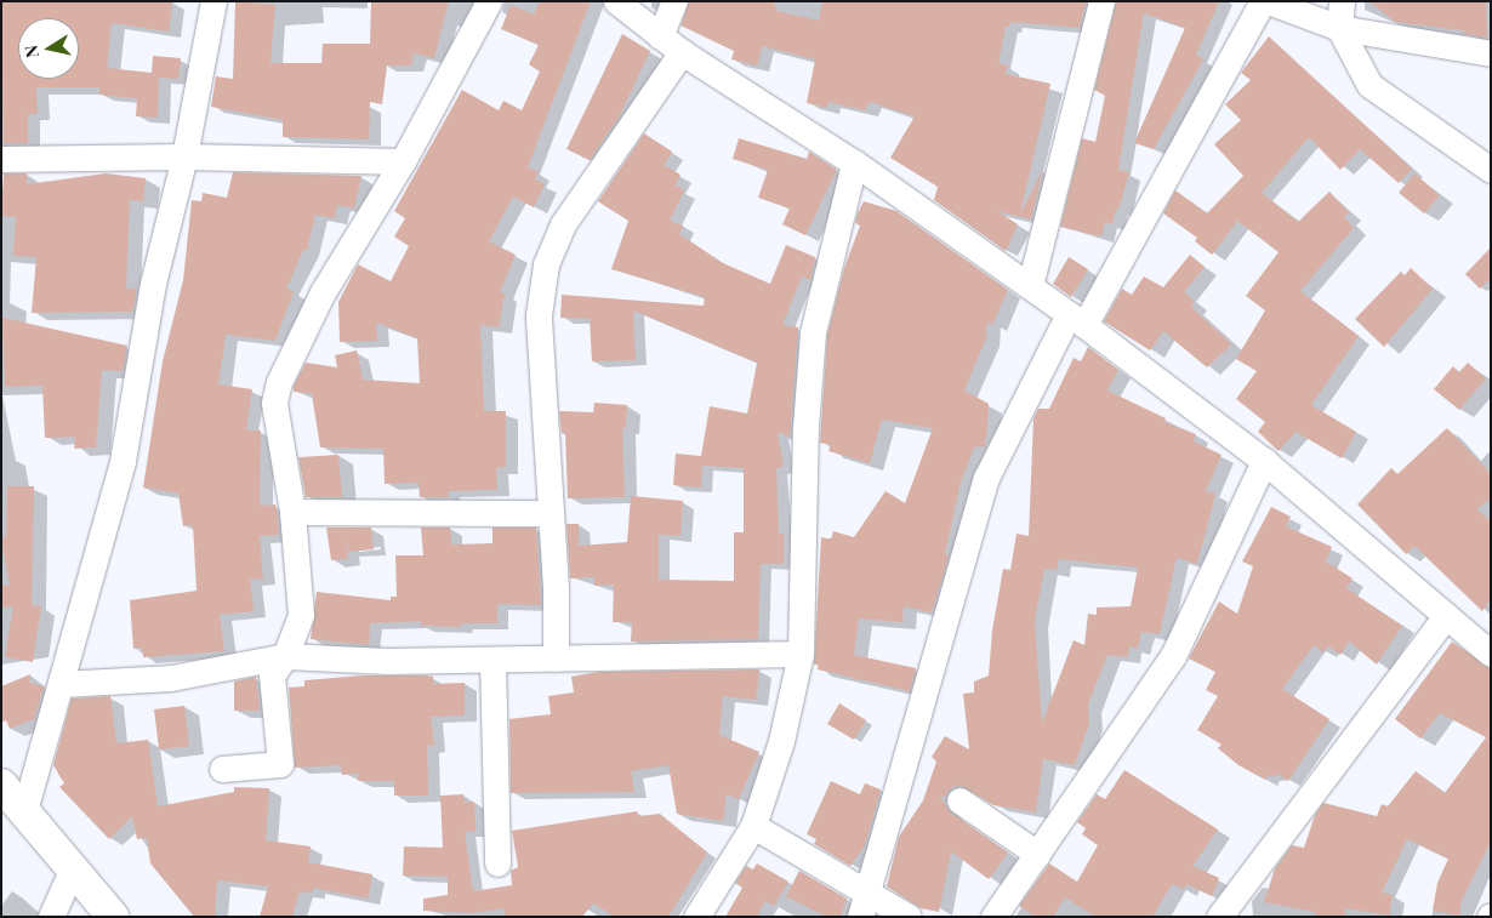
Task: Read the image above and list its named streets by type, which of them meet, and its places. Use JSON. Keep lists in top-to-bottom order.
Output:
{
  "north": "left"
}
